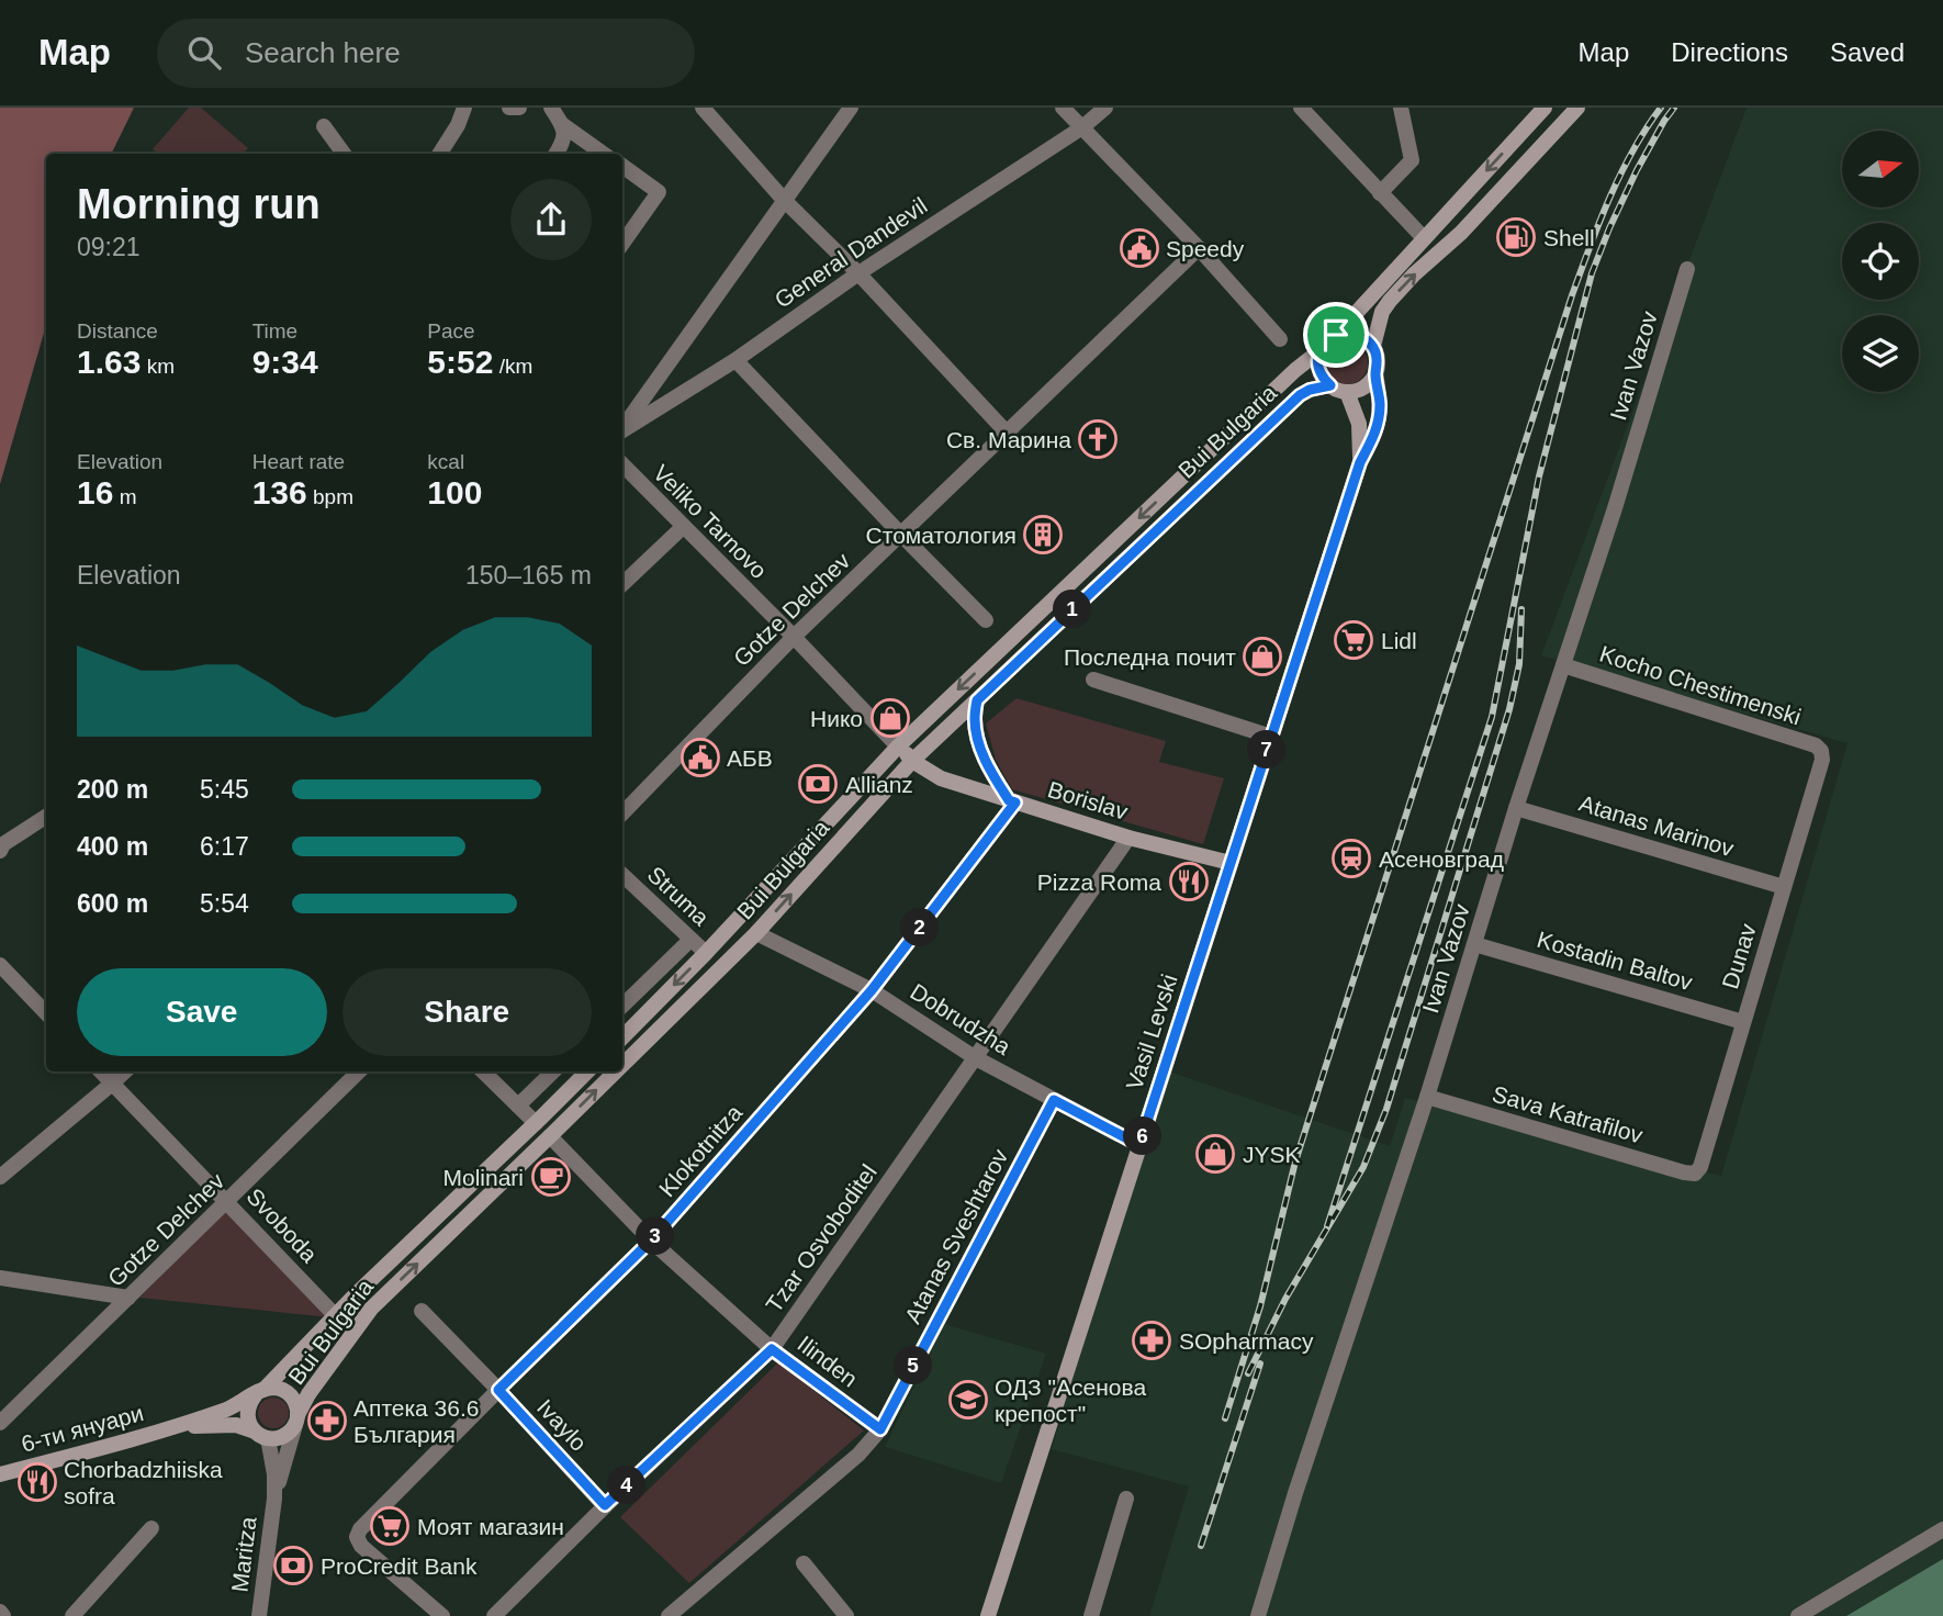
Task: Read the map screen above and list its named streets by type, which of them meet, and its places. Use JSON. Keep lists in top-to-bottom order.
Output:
{
  "streets": {
    "main road": [
      "Bui Bulgaria",
      "Borislav",
      "Vasil Levski",
      "6-ти януари"
    ],
    "street": [
      "General Dandevil",
      "Ivan Vazov",
      "Veliko Tarnovo",
      "Gotze Delchev",
      "Kocho Chestimenski",
      "Atanas Marinov",
      "Struma",
      "Dunav",
      "Kostadin Baltov",
      "Dobrudzha",
      "Sava Katrafilov",
      "Klokotnitza",
      "Svoboda",
      "Atanas Sveshtarov",
      "Tzar Osvoboditel",
      "Ilinden",
      "Ivaylo",
      "Maritza"
    ]
  },
  "crossings": [
    ["Ivan Vazov", "Kocho Chestimenski"],
    ["Ivan Vazov", "Atanas Marinov"],
    ["Ivan Vazov", "Kostadin Baltov"],
    ["Ivan Vazov", "Sava Katrafilov"],
    ["Bui Bulgaria", "Veliko Tarnovo"],
    ["Bui Bulgaria", "Borislav"],
    ["Bui Bulgaria", "Struma"],
    ["Bui Bulgaria", "Dobrudzha"],
    ["Bui Bulgaria", "Vasil Levski"],
    ["Bui Bulgaria", "Svoboda"],
    ["Bui Bulgaria", "Ilinden"],
    ["Bui Bulgaria", "6-ти януари"],
    ["Veliko Tarnovo", "Gotze Delchev"],
    ["Veliko Tarnovo", "Borislav"],
    ["Gotze Delchev", "Svoboda"],
    ["Kocho Chestimenski", "Dunav"],
    ["Borislav", "Vasil Levski"],
    ["Borislav", "Klokotnitza"],
    ["Borislav", "Tzar Osvoboditel"],
    ["Atanas Marinov", "Dunav"],
    ["Dunav", "Kostadin Baltov"],
    ["Dunav", "Sava Katrafilov"],
    ["Dobrudzha", "Vasil Levski"],
    ["Dobrudzha", "Klokotnitza"],
    ["Dobrudzha", "Atanas Sveshtarov"],
    ["Dobrudzha", "Tzar Osvoboditel"],
    ["Klokotnitza", "Ilinden"],
    ["Klokotnitza", "Ivaylo"],
    ["Atanas Sveshtarov", "Ilinden"],
    ["Tzar Osvoboditel", "Ilinden"],
    ["Tzar Osvoboditel", "Ivaylo"]
  ],
  "places": {
    "fuel station": ["Shell"],
    "public building": ["Speedy", "АБВ"],
    "church": ["Св. Марина"],
    "building": ["Стоматология"],
    "supermarket": ["Lidl", "Моят магазин"],
    "shop": ["Последна почит", "Нико", "JYSK"],
    "bank": ["Allianz", "ProCredit Bank"],
    "station": ["Асеновград"],
    "restaurant": ["Pizza Roma", "Chorbadzhiiska sofra"],
    "cafe": ["Molinari"],
    "pharmacy": ["SOpharmacy", "Аптека 36.6 България"],
    "school or university": ["ОДЗ \"Асенова крепост\""]
  },
  "north": "right",
  "page": {
    "header": "Map",
    "search": "Search here",
    "nav": ["Map", "Directions", "Saved"],
    "heading": ["Morning run", "09:21"],
    "stats": [
      ["Distance", "1.63 km"],
      ["Time", "9:34"],
      ["Pace", "5:52 /km"],
      ["Elevation", "16 m"],
      ["Heart rate", "136 bpm"],
      ["kcal", "100"]
    ],
    "chart": ["Elevation", "150–165 m"],
    "pins": [
      "1",
      "7",
      "2",
      "6",
      "3",
      "5",
      "4"
    ],
    "list": [
      {
        "name": "200 m",
        "note": "5:45"
      },
      {
        "name": "400 m",
        "note": "6:17"
      },
      {
        "name": "600 m",
        "note": "5:54"
      }
    ],
    "buttons": ["Save", "Share"]
  }
}
